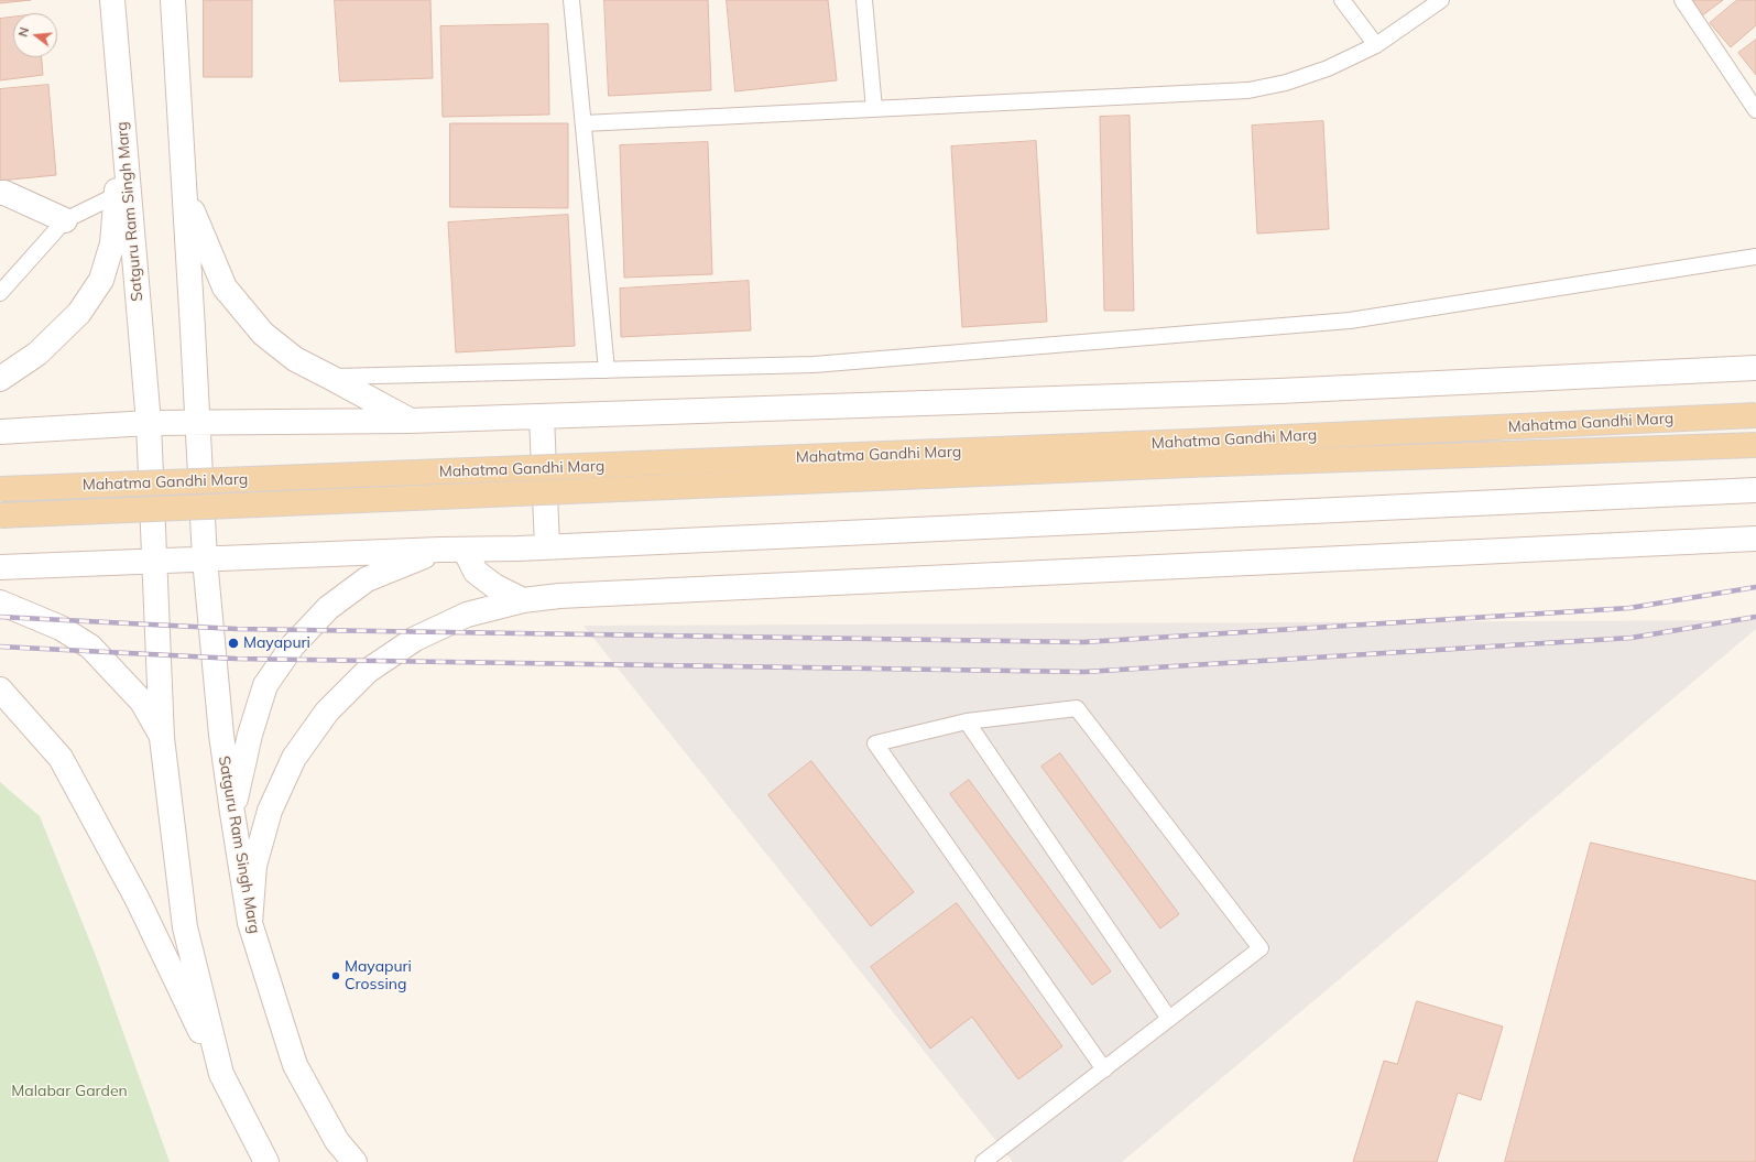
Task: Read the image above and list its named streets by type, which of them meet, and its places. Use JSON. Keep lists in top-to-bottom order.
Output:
{
  "streets": {
    "main road": ["Satguru Ram Singh Marg", "Mahatma Gandhi Marg"]
  },
  "parks": ["Malabar Garden"],
  "places": ["Mayapuri", "Mayapuri Crossing"],
  "north": "left"
}
